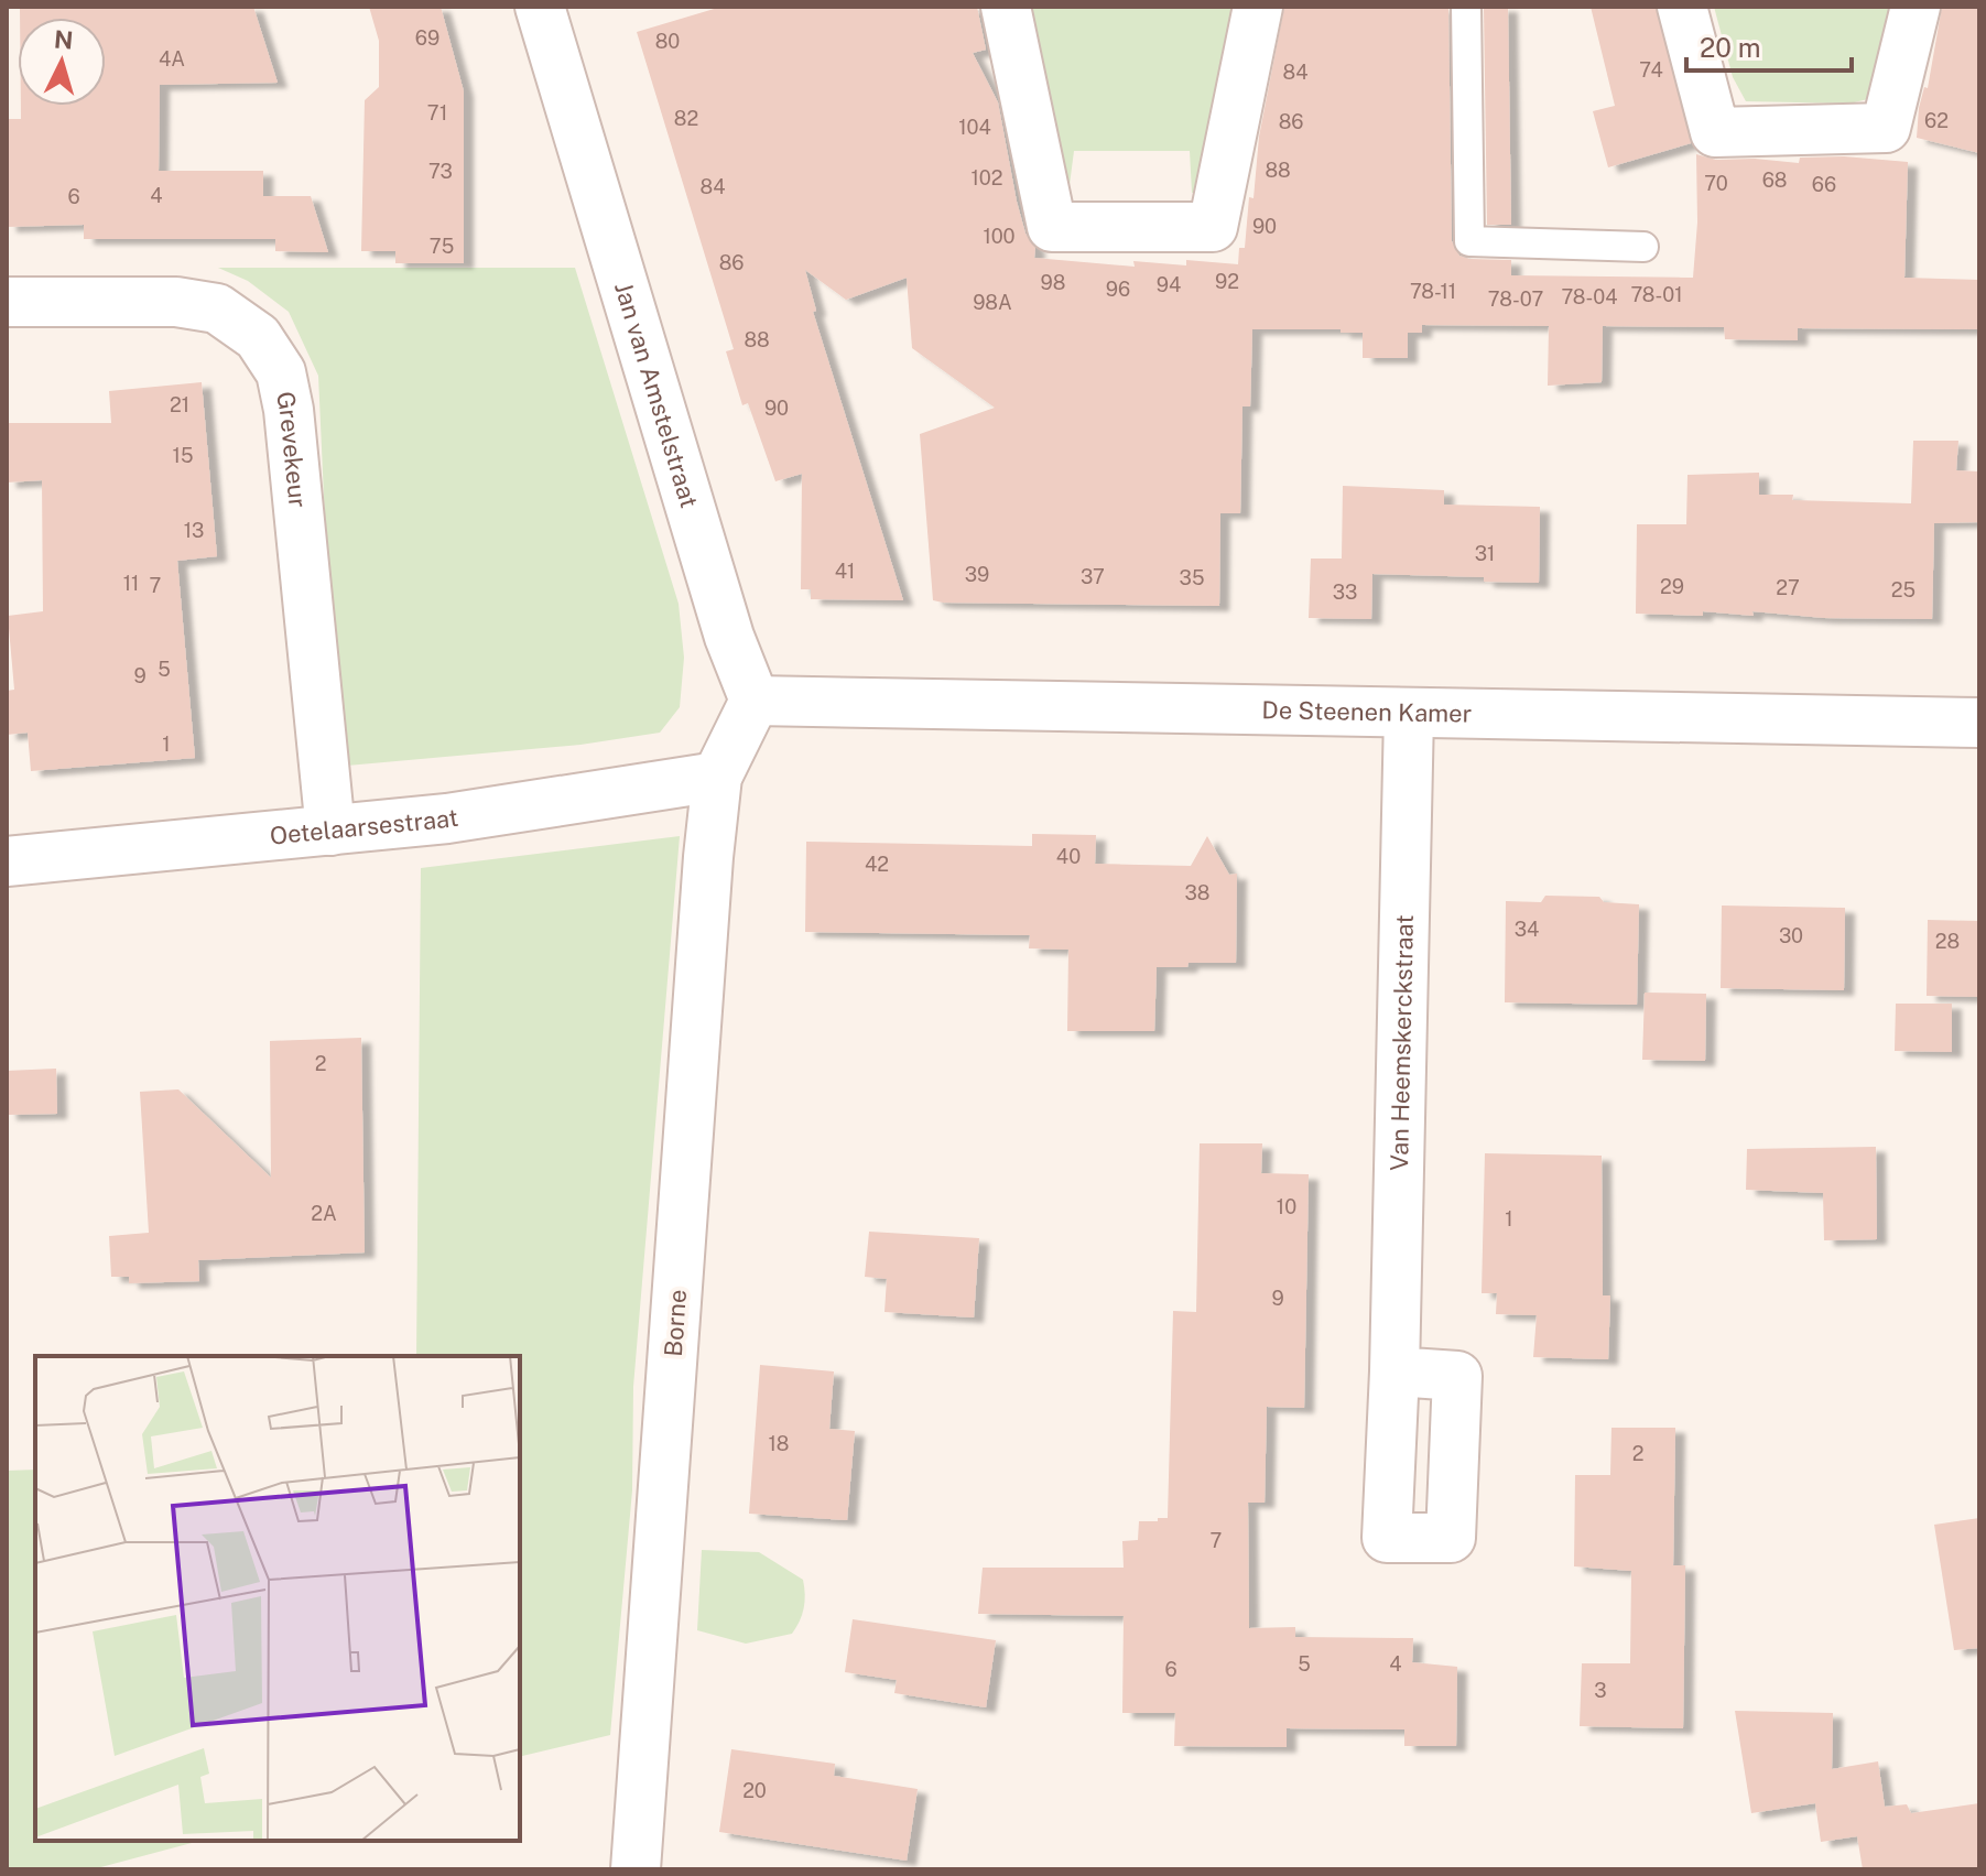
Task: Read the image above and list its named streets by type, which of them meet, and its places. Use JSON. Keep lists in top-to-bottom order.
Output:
{
  "streets": {
    "street": [
      "Jan van Amstelstraat",
      "Grevekeur",
      "De Steenen Kamer",
      "Oetelaarsestraat",
      "Van Heemskerckstraat",
      "Borne"
    ]
  },
  "crossings": [
    ["Jan van Amstelstraat", "De Steenen Kamer"],
    ["Grevekeur", "Oetelaarsestraat"],
    ["De Steenen Kamer", "Van Heemskerckstraat"],
    ["Oetelaarsestraat", "Borne"]
  ],
  "house_numbers": [
    "69",
    "80",
    "4A",
    "74",
    "84",
    "71",
    "82",
    "62",
    "86",
    "104",
    "88",
    "73",
    "102",
    "68",
    "70",
    "66",
    "84",
    "4",
    "6",
    "90",
    "100",
    "75",
    "86",
    "92",
    "98",
    "94",
    "96",
    "78-11",
    "78-01",
    "78-04",
    "78-07",
    "98A",
    "88",
    "21",
    "90",
    "15",
    "13",
    "31",
    "41",
    "39",
    "37",
    "35",
    "11",
    "7",
    "29",
    "27",
    "25",
    "33",
    "5",
    "9",
    "1",
    "40",
    "42",
    "38",
    "34",
    "30",
    "28",
    "2",
    "10",
    "2A",
    "1",
    "9",
    "18",
    "2",
    "7",
    "5",
    "4",
    "6",
    "3",
    "20"
  ],
  "scale_bar": "20 m",
  "north": "top"
}
